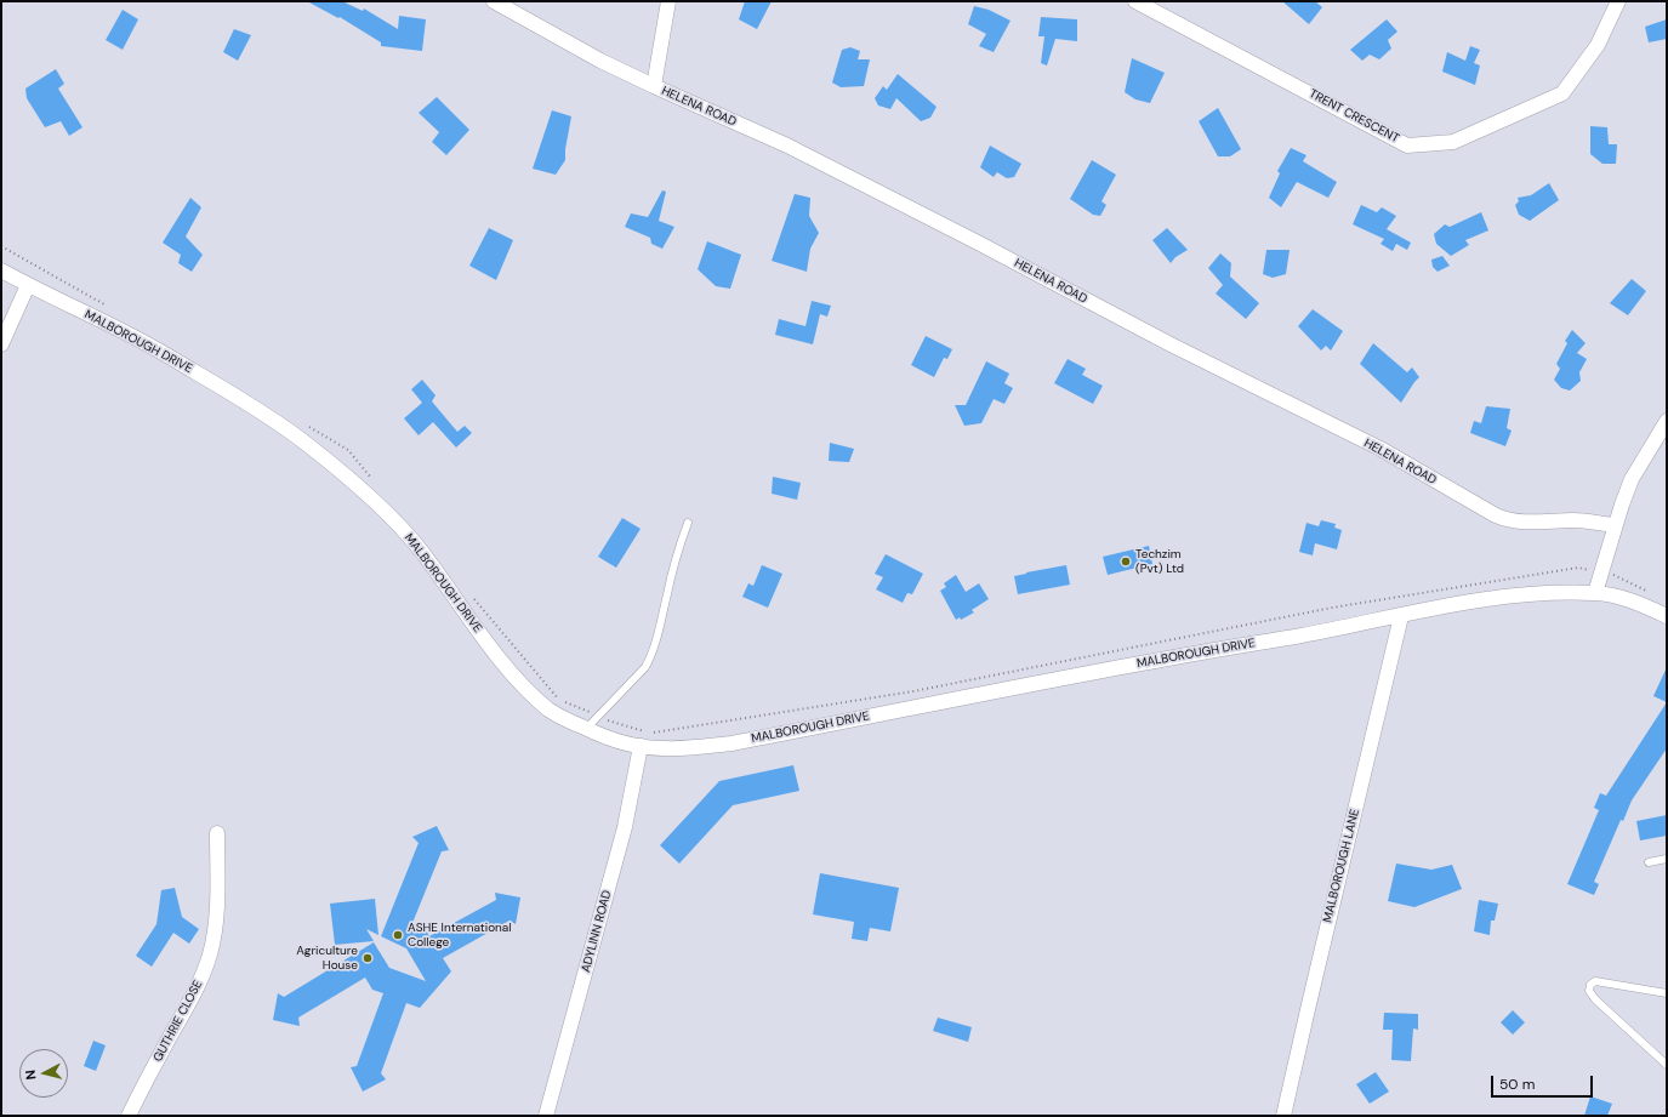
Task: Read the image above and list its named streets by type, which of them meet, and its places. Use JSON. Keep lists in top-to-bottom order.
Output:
{
  "streets": {
    "street": [
      "HELENA ROAD",
      "TRENT CRESCENT",
      "MALBOROUGH DRIVE",
      "MALBOROUGH LANE",
      "ADYLINN ROAD",
      "GUTHRIE CLOSE"
    ]
  },
  "crossings": [
    ["MALBOROUGH DRIVE", "MALBOROUGH LANE"],
    ["MALBOROUGH DRIVE", "ADYLINN ROAD"]
  ],
  "places": ["Techzim (Pvt) Ltd", "ASHE International College", "Agriculture House"],
  "scale_bar": "50 m",
  "north": "left"
}
